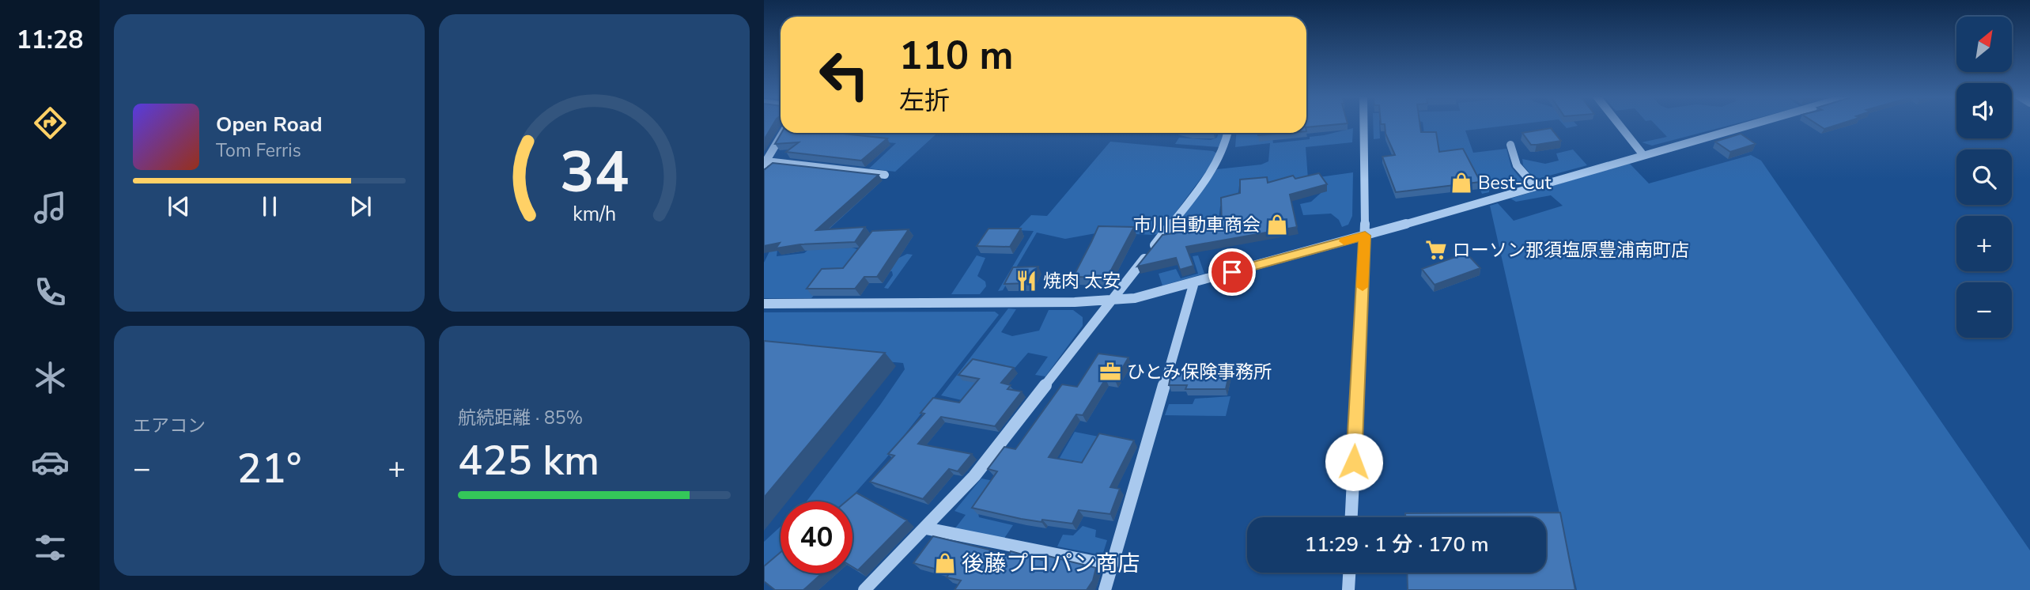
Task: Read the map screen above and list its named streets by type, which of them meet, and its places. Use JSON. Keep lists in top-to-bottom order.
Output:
{
  "places": {
    "shop": ["Best-Cut", "市川自動車商会", "後藤プロパン商店"],
    "supermarket": ["ローソン那須塩原豊浦南町店"],
    "restaurant": ["焼肉 太安"],
    "office": ["ひとみ保険事務所"]
  },
  "north": "top right",
  "page": {
    "tabs": "11:28",
    "map_buttons": ["+", "−"],
    "turn": ["110 m", "左折"],
    "song": ["Open Road", "Tom Ferris"],
    "tile": [
      "エアコン",
      ["航続距離 · 85%", "425 km"]
    ],
    "heat": ["−", "21°", "+"],
    "limit": "40",
    "trip": "11:29 · 1 分 · 170 m",
    "gauge": ["34", "km/h"]
  }
}
